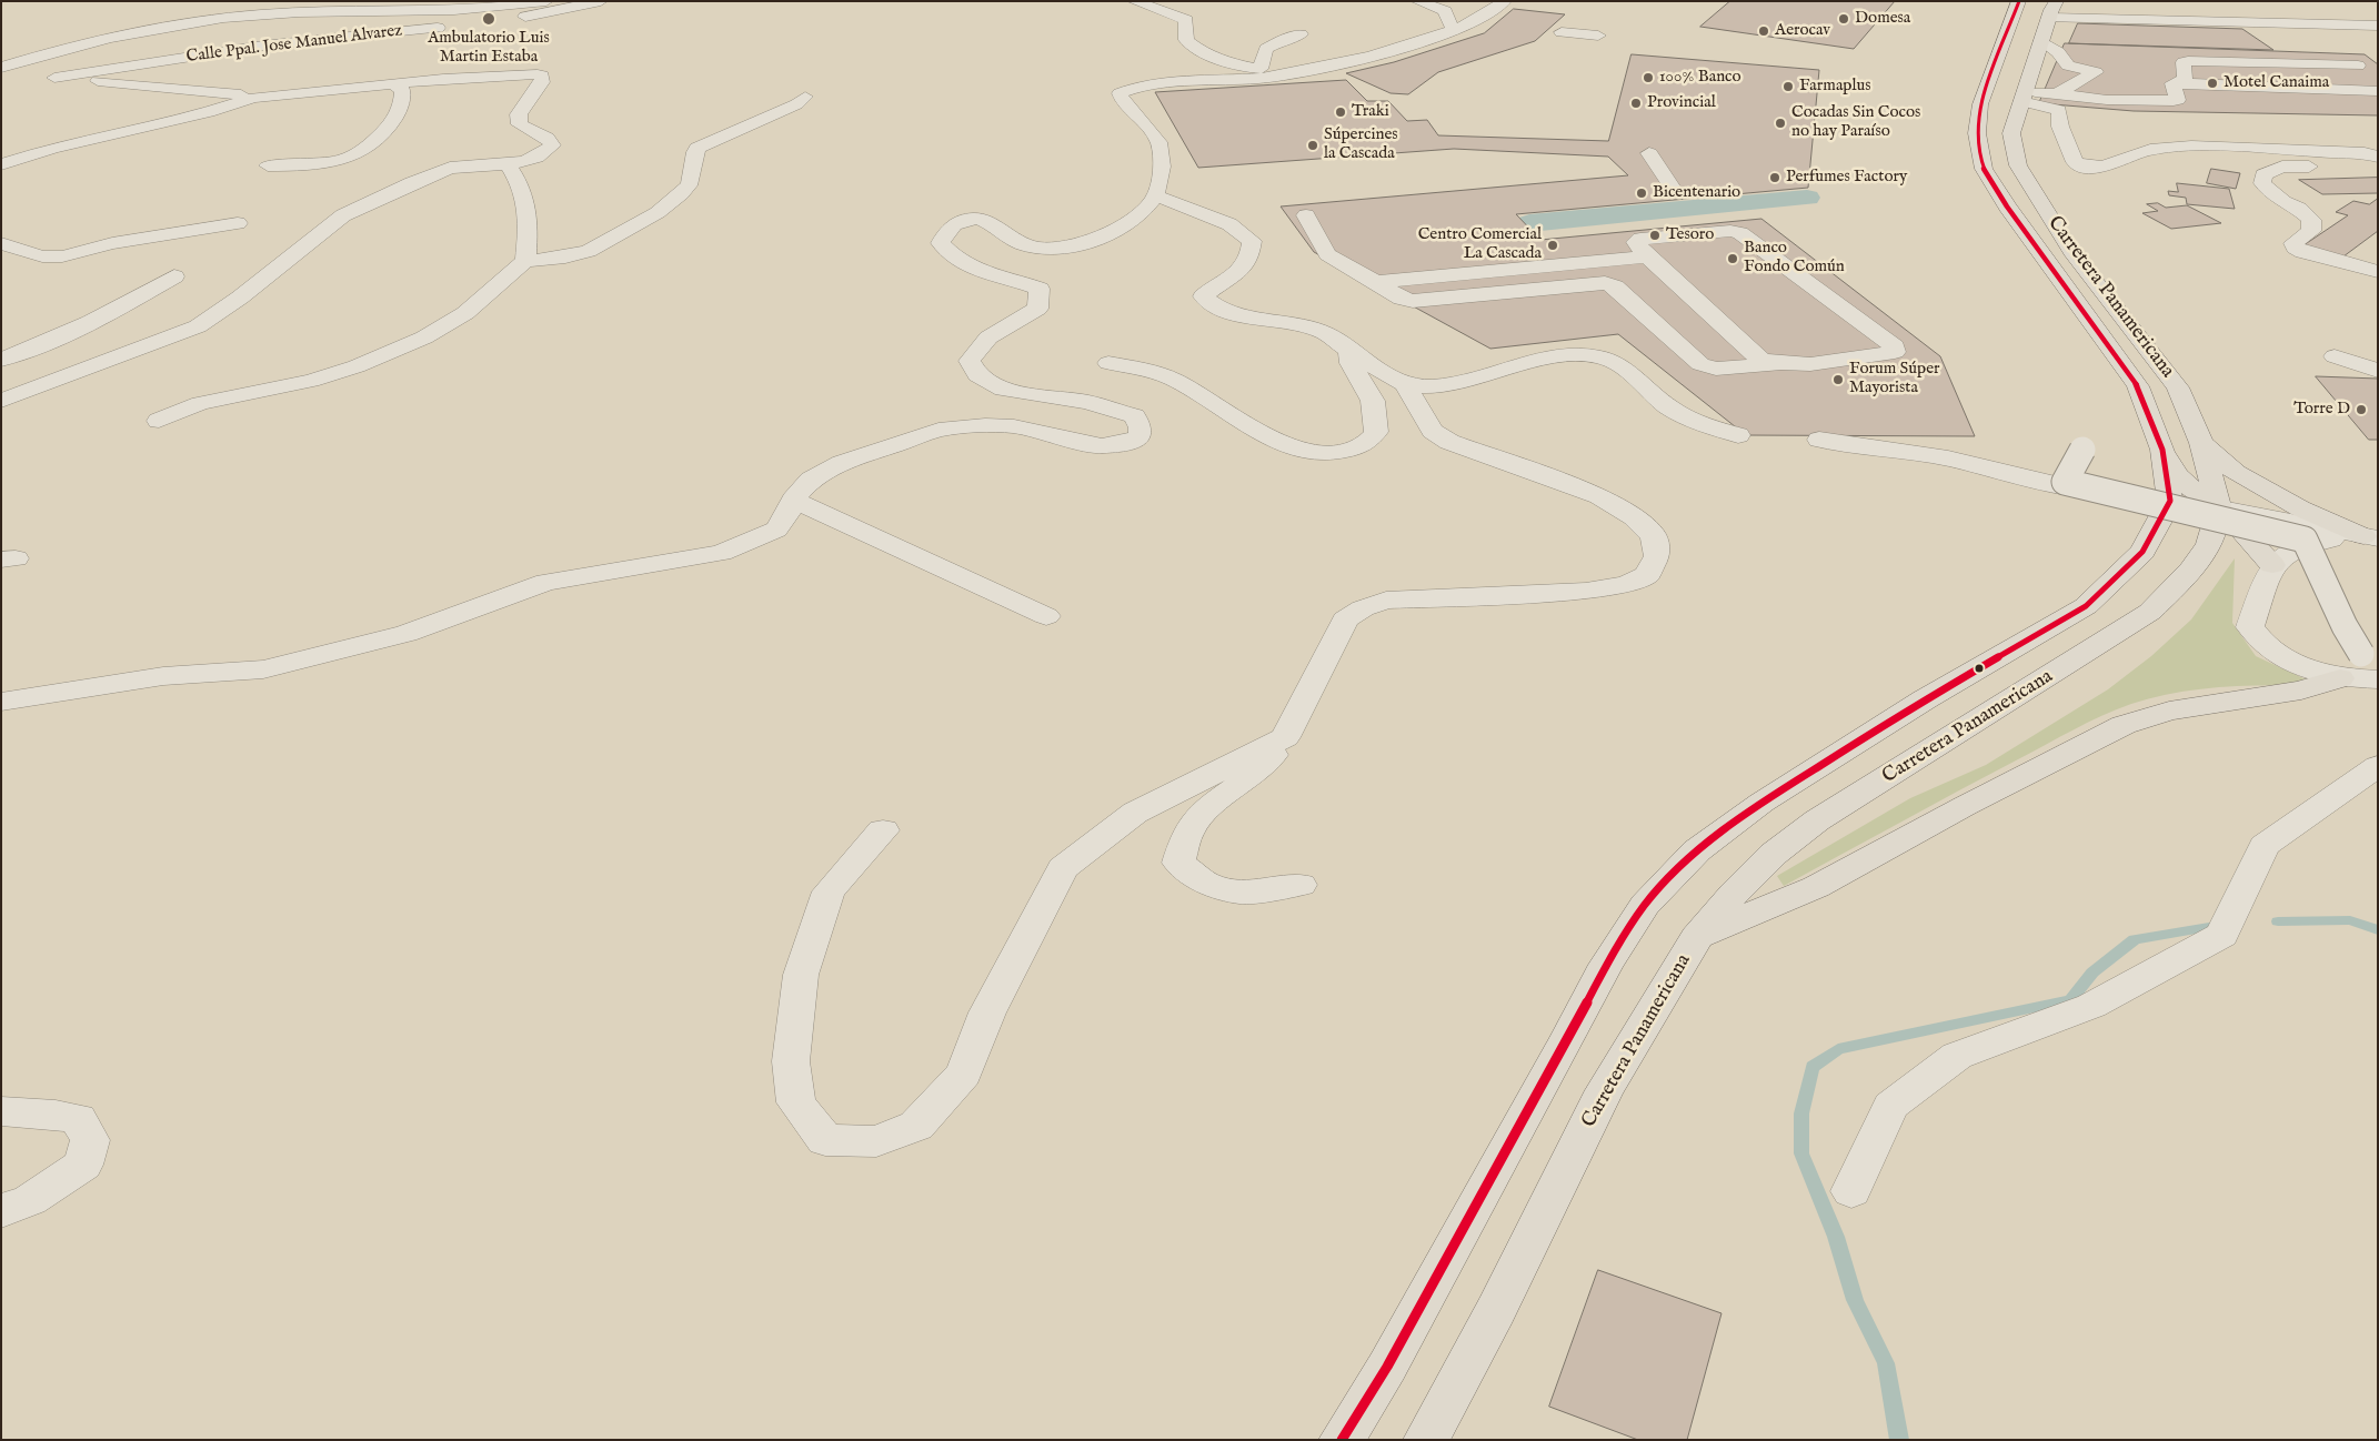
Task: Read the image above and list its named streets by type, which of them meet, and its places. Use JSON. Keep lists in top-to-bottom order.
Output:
{
  "streets": {
    "main road": ["Carretera Panamericana"],
    "street": ["Calle Ppal. Jose Manuel Alvarez"]
  },
  "places": [
    "Ambulatorio Luis Martin Estaba",
    "Domesa",
    "Aerocav",
    "100% Banco",
    "Motel Canaima",
    "Farmaplus",
    "Provincial",
    "Traki",
    "Cocadas Sin Cocos no hay Paraíso",
    "Súpercines la Cascada",
    "Perfumes Factory",
    "Bicentenario",
    "Tesoro",
    "Centro Comercial La Cascada",
    "Banco Fondo Común",
    "Forum Súper Mayorista",
    "Torre D"
  ]
}
